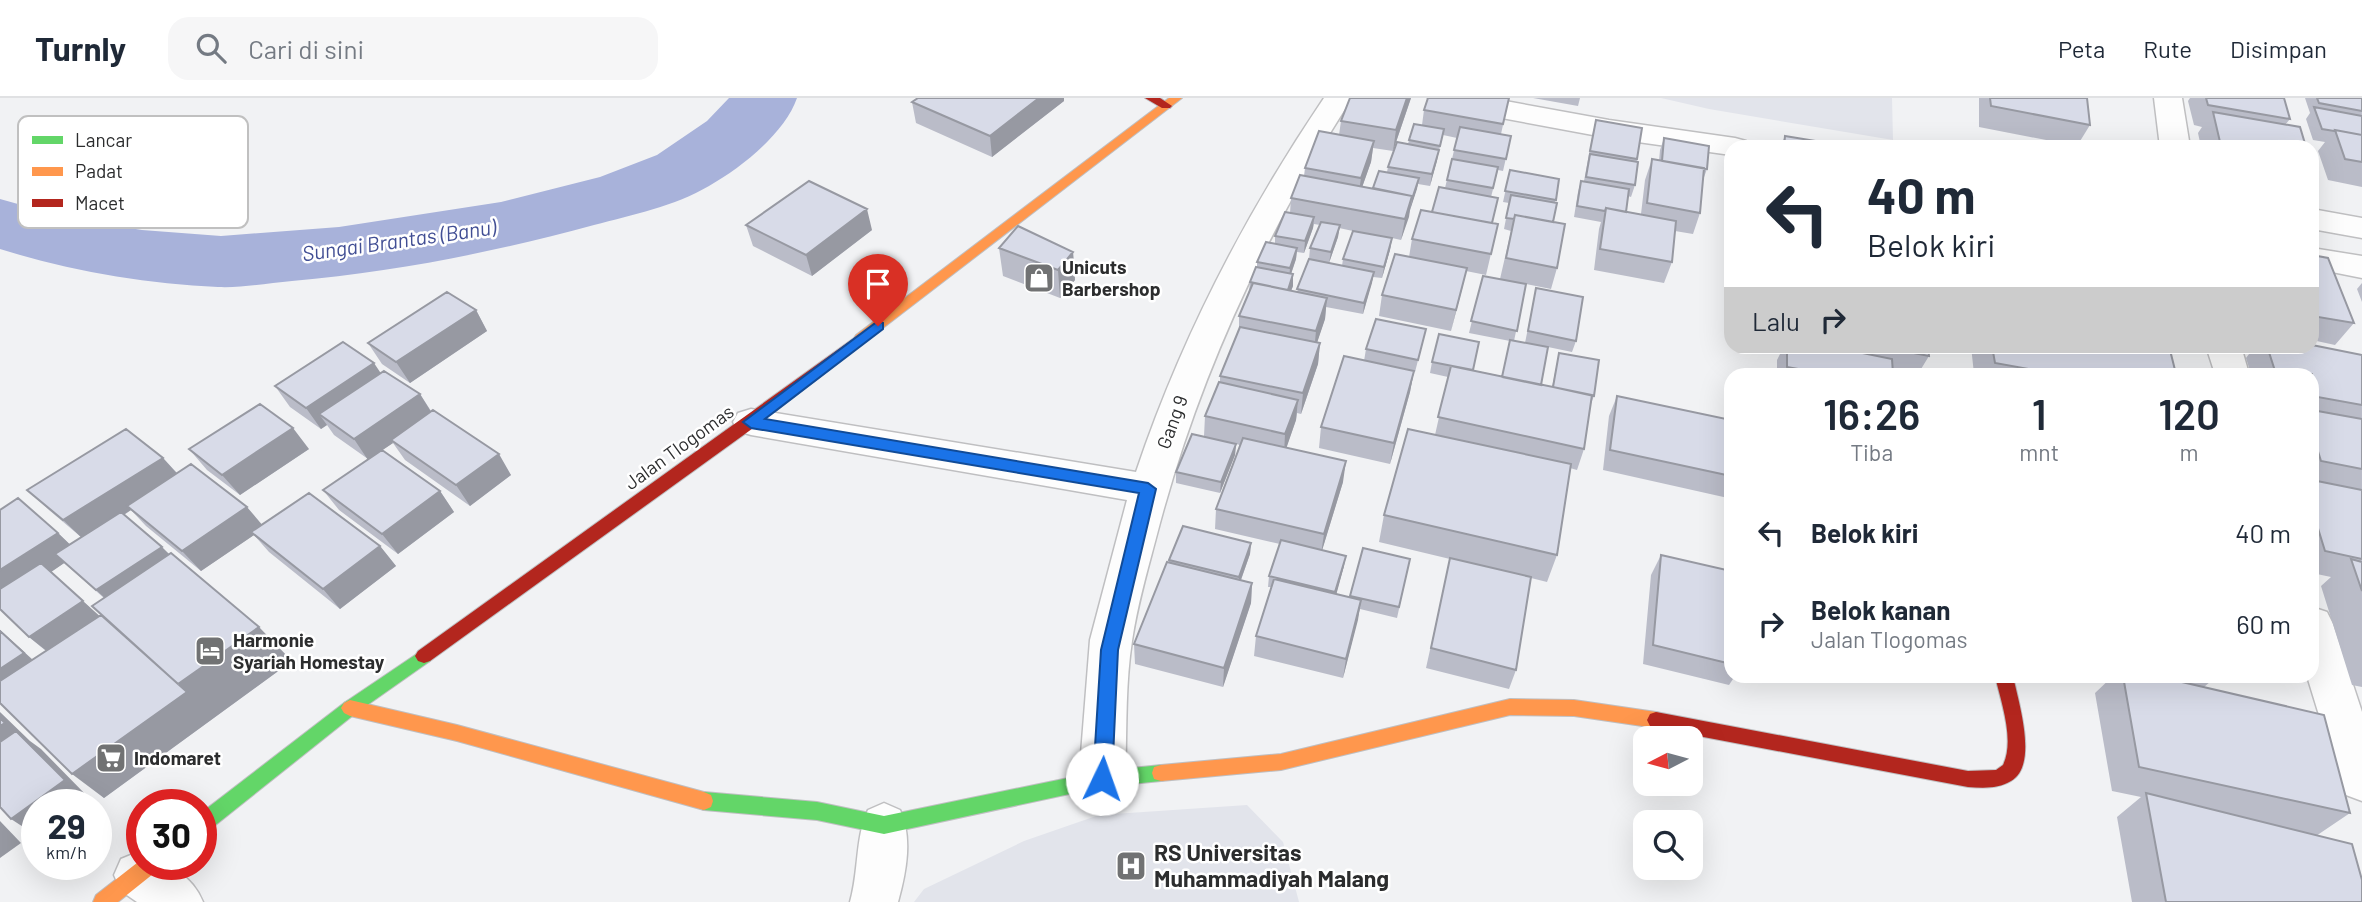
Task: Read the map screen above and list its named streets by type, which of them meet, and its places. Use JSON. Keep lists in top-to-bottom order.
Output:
{
  "streets": {
    "street": ["Gang 9", "Jalan Tlogomas"]
  },
  "water": ["Sungai Brantas (Banu)"],
  "places": {
    "shop": ["Unicuts Barbershop"],
    "hotel": ["Harmonie Syariah Homestay"],
    "supermarket": ["Indomaret"],
    "hospital": ["RS Universitas Muhammadiyah Malang"]
  },
  "legend": ["Lancar", "Padat", "Macet"],
  "north": "left",
  "page": {
    "header": "Turnly",
    "search": "Cari di sini",
    "nav": ["Peta", "Rute", "Disimpan"],
    "turn": ["40 m", "Belok kiri"],
    "then": "Lalu",
    "eta": [
      "16:26",
      "Tiba",
      "1",
      "mnt",
      "120",
      "m"
    ],
    "list": [
      {
        "name": "Belok kiri",
        "value": "40 m"
      },
      {
        "name": "Belok kanan",
        "note": "Jalan Tlogomas",
        "value": "60 m"
      }
    ],
    "speed": "29 km/h",
    "limit": "30"
  }
}
